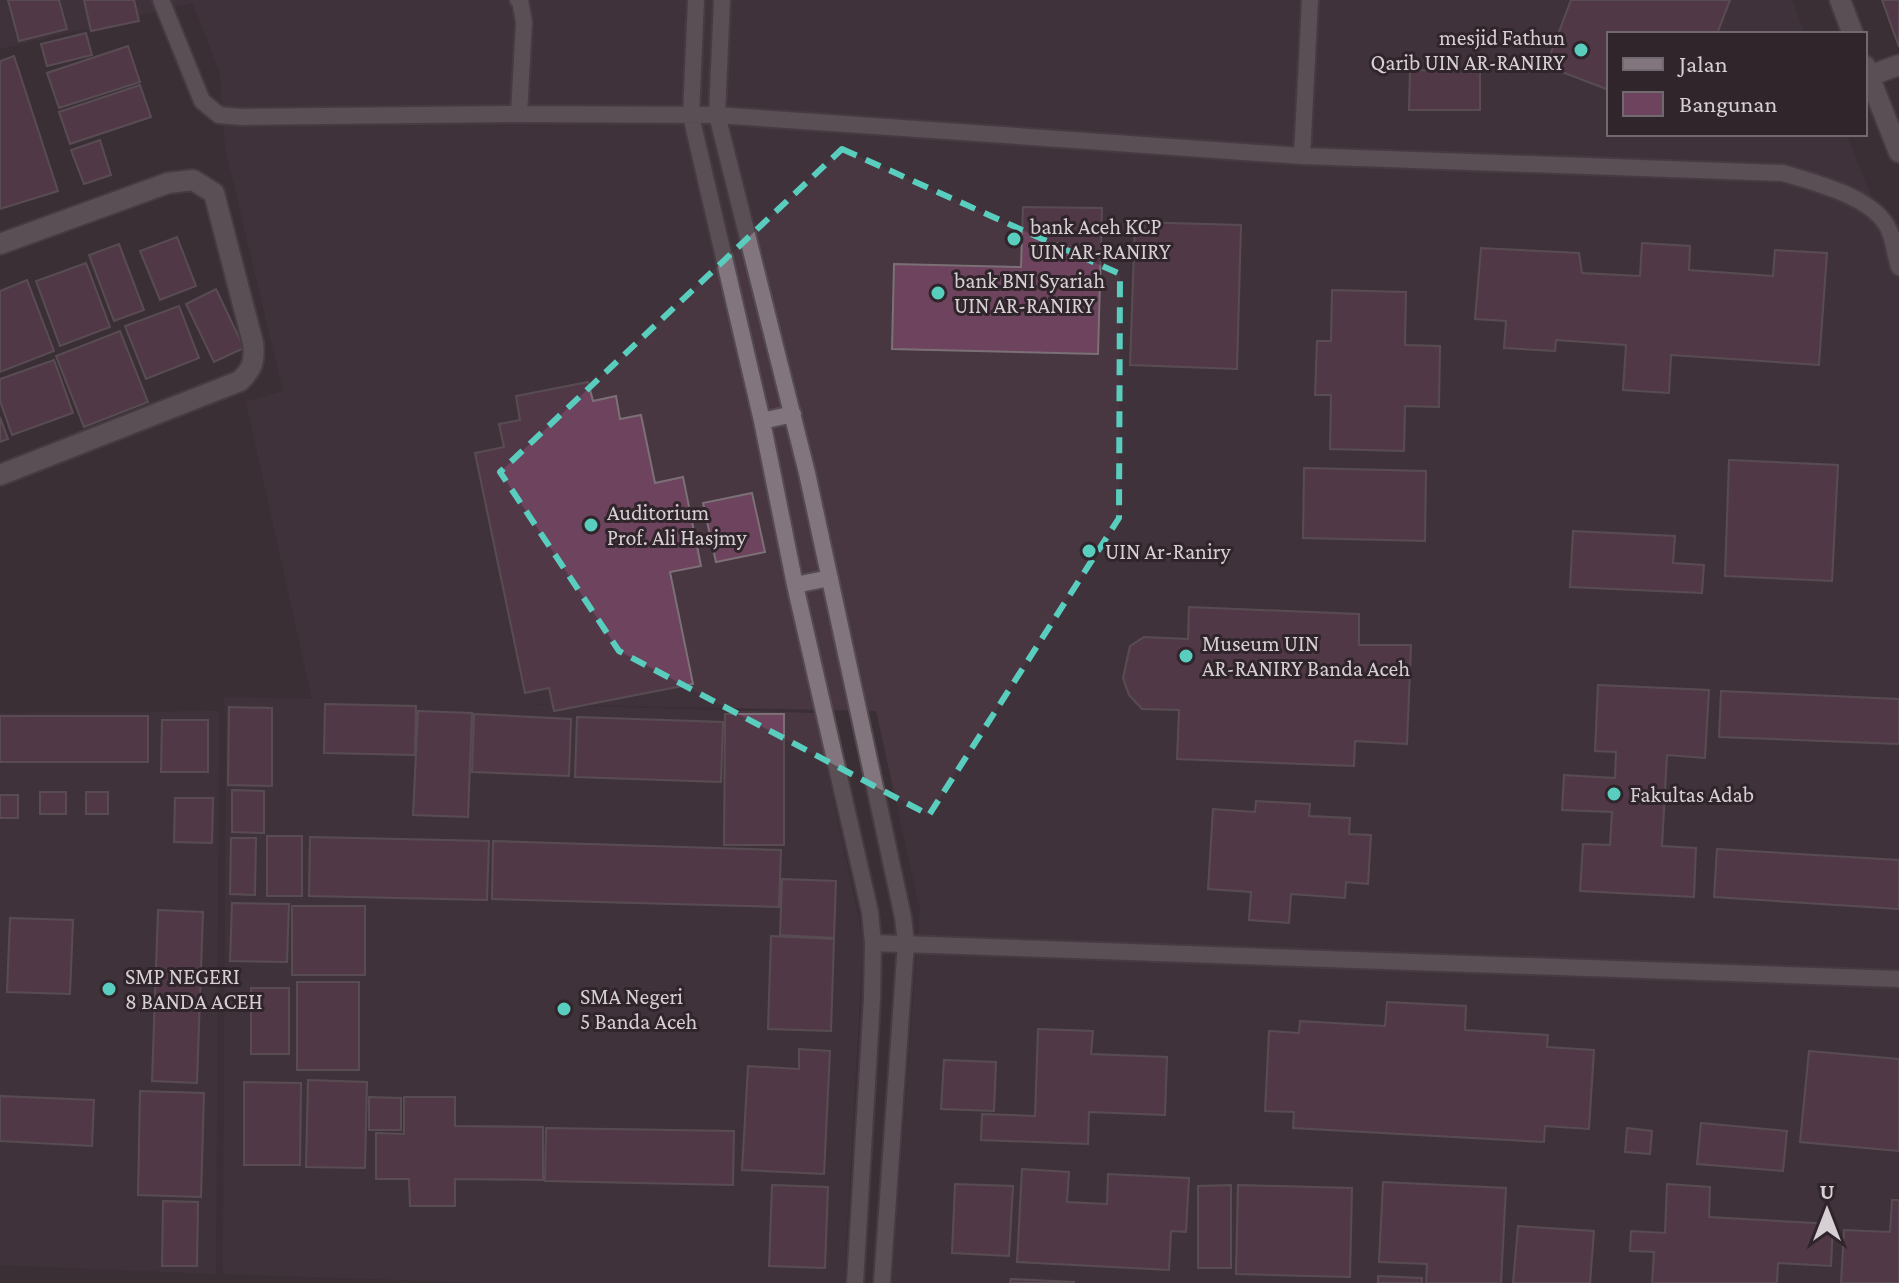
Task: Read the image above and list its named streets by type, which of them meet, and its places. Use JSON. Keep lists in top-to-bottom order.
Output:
{
  "places": [
    "mesjid Fathun Qarib UIN AR-RANIRY",
    "bank Aceh KCP UIN AR-RANIRY",
    "bank BNI Syariah UIN AR-RANIRY",
    "Auditorium Prof. Ali Hasjmy",
    "UIN Ar-Raniry",
    "Museum UIN AR-RANIRY Banda Aceh",
    "Fakultas Adab",
    "SMP NEGERI 8 BANDA ACEH",
    "SMA Negeri 5 Banda Aceh"
  ],
  "legend": ["Jalan", "Bangunan"],
  "north": "top"
}
